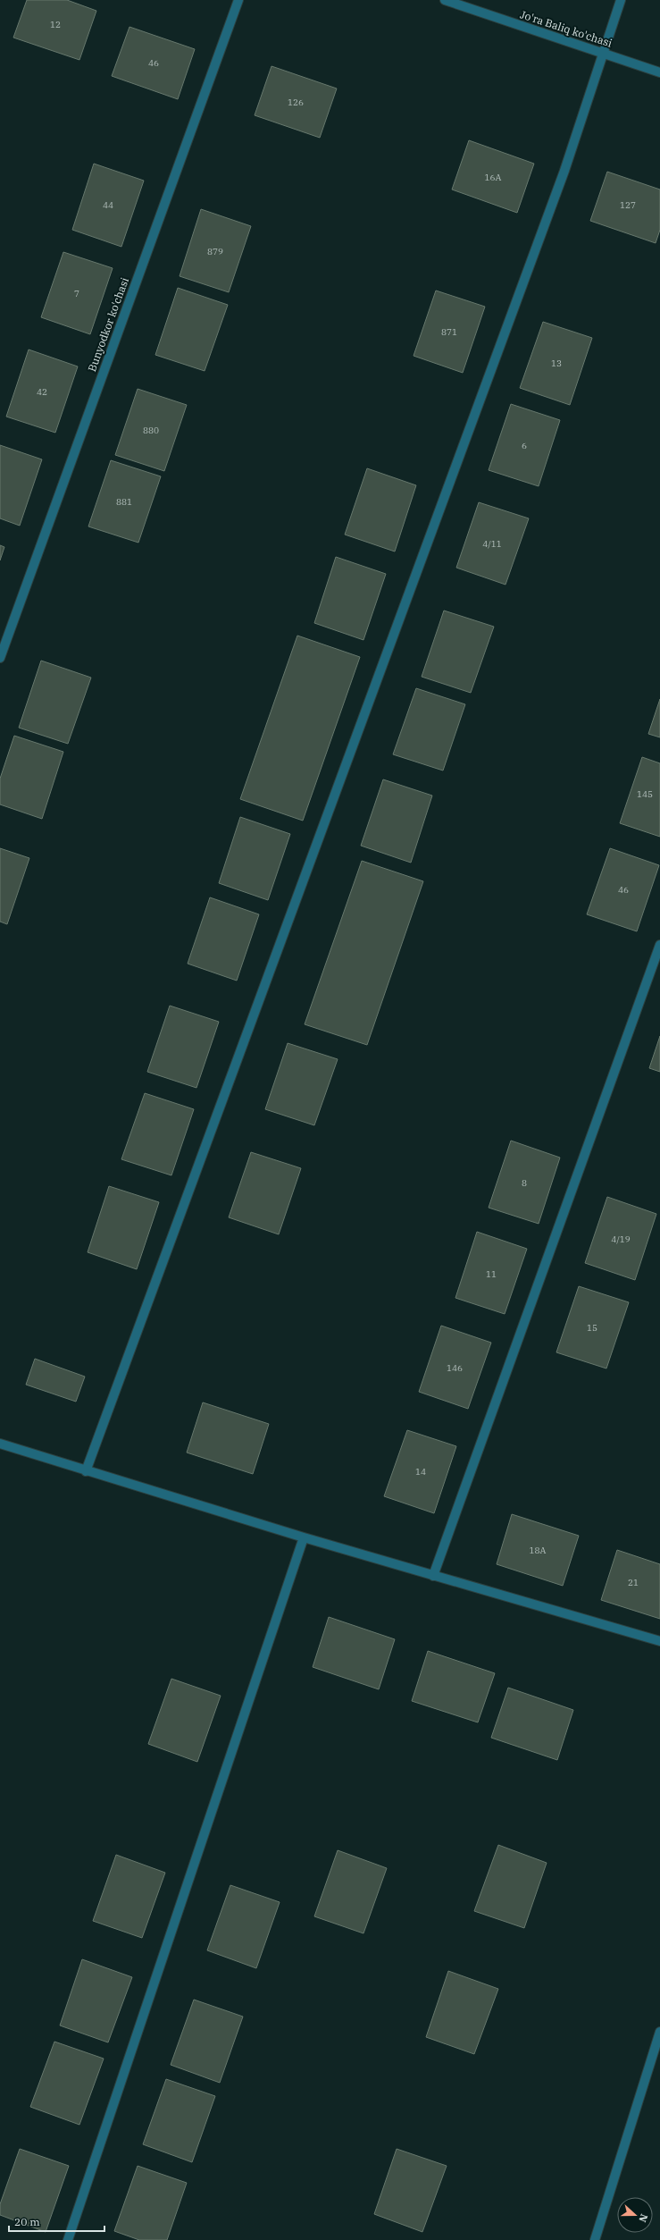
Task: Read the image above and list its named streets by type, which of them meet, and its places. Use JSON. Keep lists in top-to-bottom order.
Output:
{
  "streets": {
    "street": ["Jo'ra Baliq ko'chasi", "Bunyodkor ko'chasi"]
  },
  "house_numbers": [
    "12",
    "46",
    "126",
    "16A",
    "44",
    "127",
    "879",
    "7",
    "871",
    "13",
    "42",
    "880",
    "6",
    "881",
    "4/11",
    "145",
    "46",
    "8",
    "4/19",
    "11",
    "15",
    "146",
    "14",
    "18A",
    "21"
  ],
  "scale_bar": "20 m",
  "north": "right"
}
